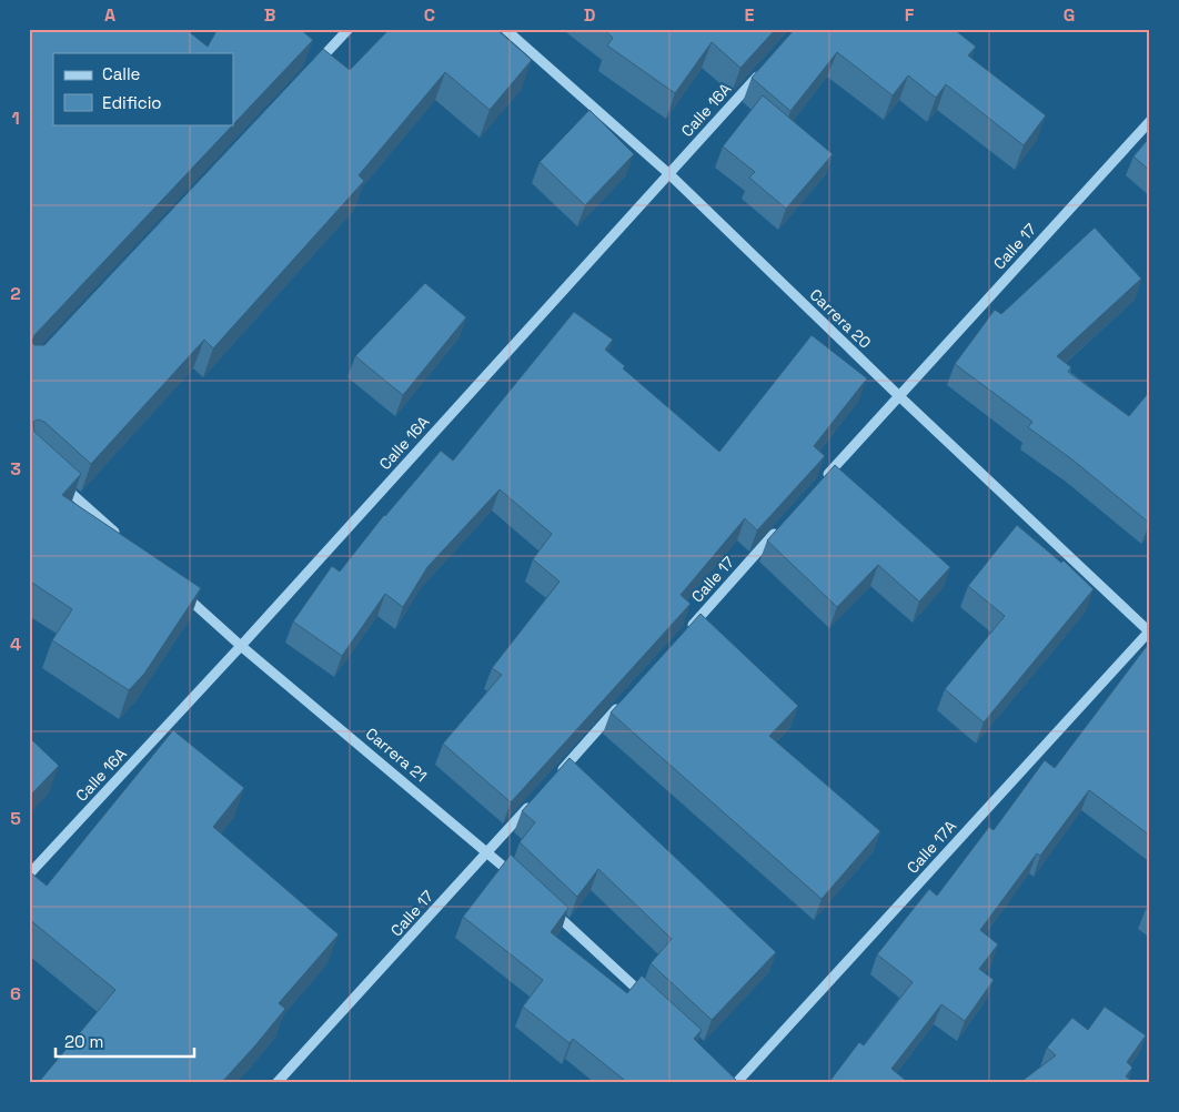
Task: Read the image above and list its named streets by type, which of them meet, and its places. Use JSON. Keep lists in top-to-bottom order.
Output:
{
  "streets": {
    "street": [
      "Calle 16A",
      "Calle 17",
      "Carrera 20",
      "Carrera 21",
      "Calle 17A"
    ]
  },
  "crossings": [
    ["Calle 16A", "Carrera 20"],
    ["Calle 16A", "Carrera 21"],
    ["Calle 17", "Carrera 20"],
    ["Calle 17", "Carrera 21"],
    ["Carrera 20", "Calle 17A"]
  ],
  "legend": ["Calle", "Edificio"],
  "scale_bar": "20 m",
  "grid": {
    "columns": [
      "A",
      "B",
      "C",
      "D",
      "E",
      "F",
      "G"
    ],
    "rows": [
      "1",
      "2",
      "3",
      "4",
      "5",
      "6"
    ]
  }
}
